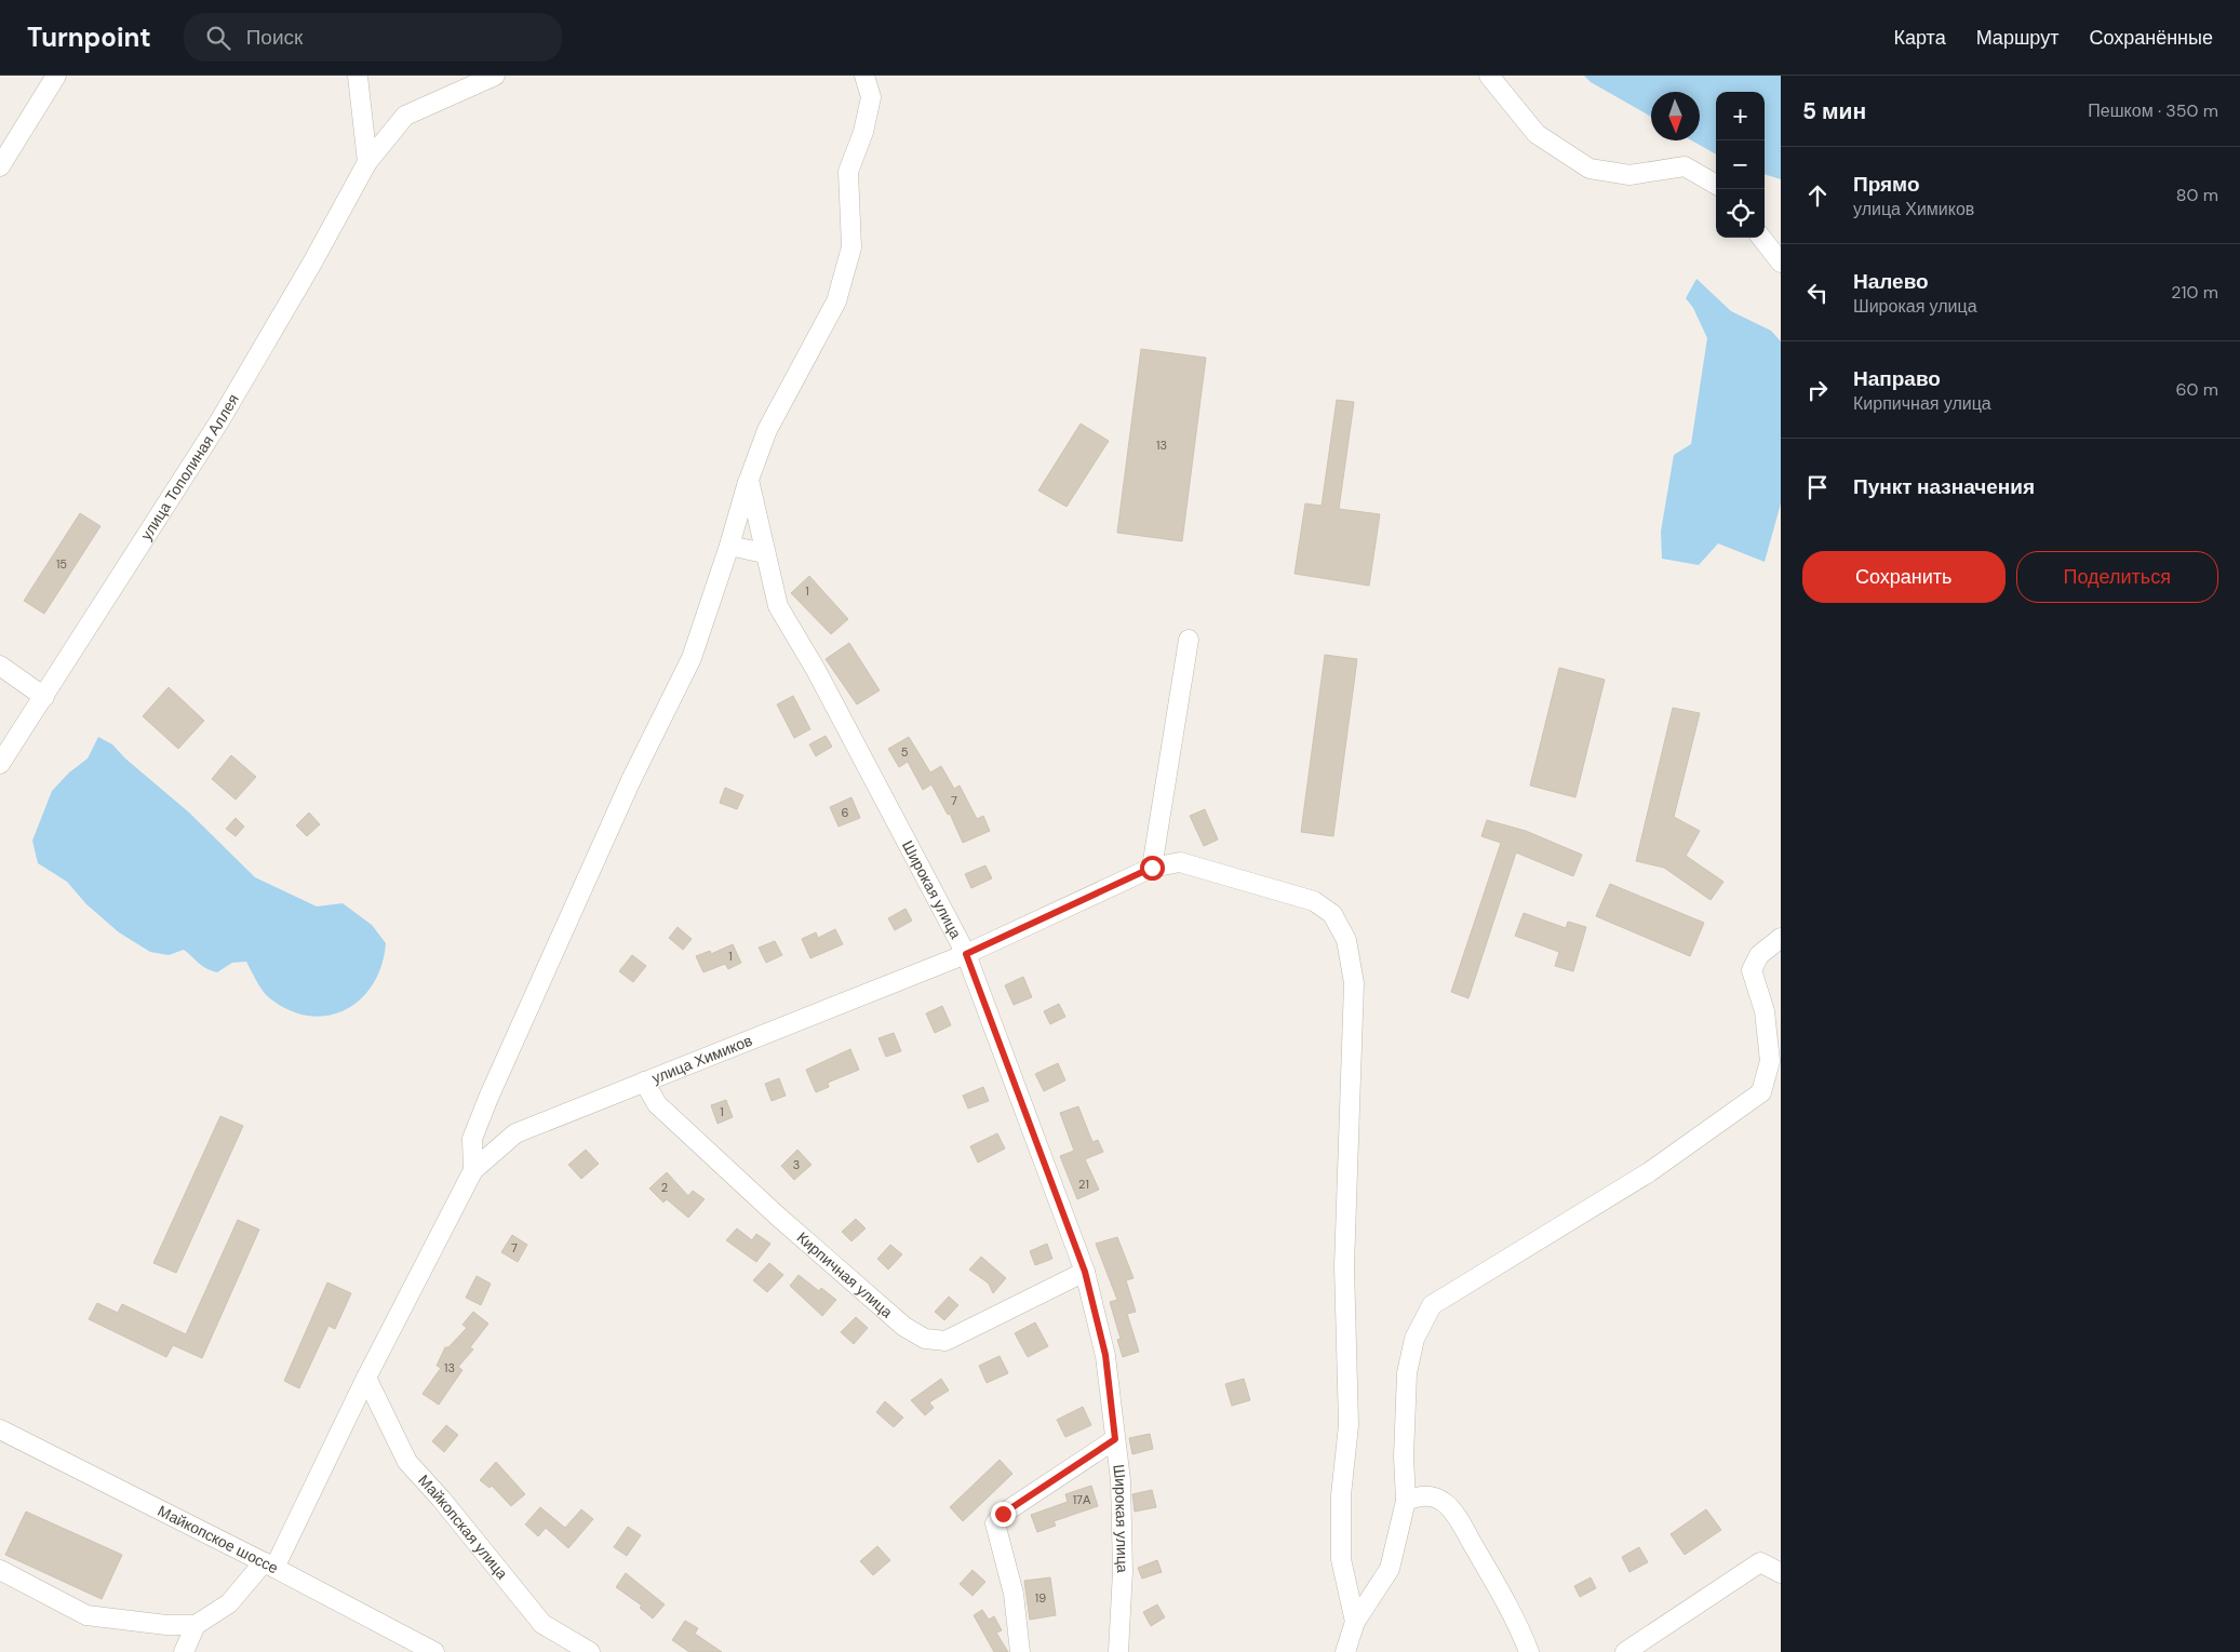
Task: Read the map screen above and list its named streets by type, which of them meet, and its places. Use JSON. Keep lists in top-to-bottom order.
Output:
{
  "streets": {
    "street": [
      "улица Тополиная Аллея",
      "Широкая улица",
      "улица Химиков",
      "Кирпичная улица",
      "Майкопская улица",
      "Майкопское шоссе"
    ]
  },
  "crossings": [
    ["Широкая улица", "улица Химиков"],
    ["Широкая улица", "Кирпичная улица"],
    ["улица Химиков", "Кирпичная улица"],
    ["улица Химиков", "Майкопская улица"],
    ["улица Химиков", "Майкопское шоссе"]
  ],
  "house_numbers": [
    "13",
    "15",
    "1",
    "5",
    "7",
    "6",
    "1",
    "1",
    "3",
    "21",
    "2",
    "7",
    "13",
    "17А",
    "19"
  ],
  "north": "bottom",
  "page": {
    "header": "Turnpoint",
    "search": "Поиск",
    "nav": ["Карта", "Маршрут", "Сохранённые"],
    "heading": ["5 мин", "Пешком · 350 m"],
    "map_buttons": ["+", "−"],
    "list": [
      ["Прямо", "улица Химиков", "80 m"],
      ["Налево", "Широкая улица", "210 m"],
      ["Направо", "Кирпичная улица", "60 m"],
      "Пункт назначения"
    ],
    "buttons": ["Сохранить", "Поделиться"]
  }
}
